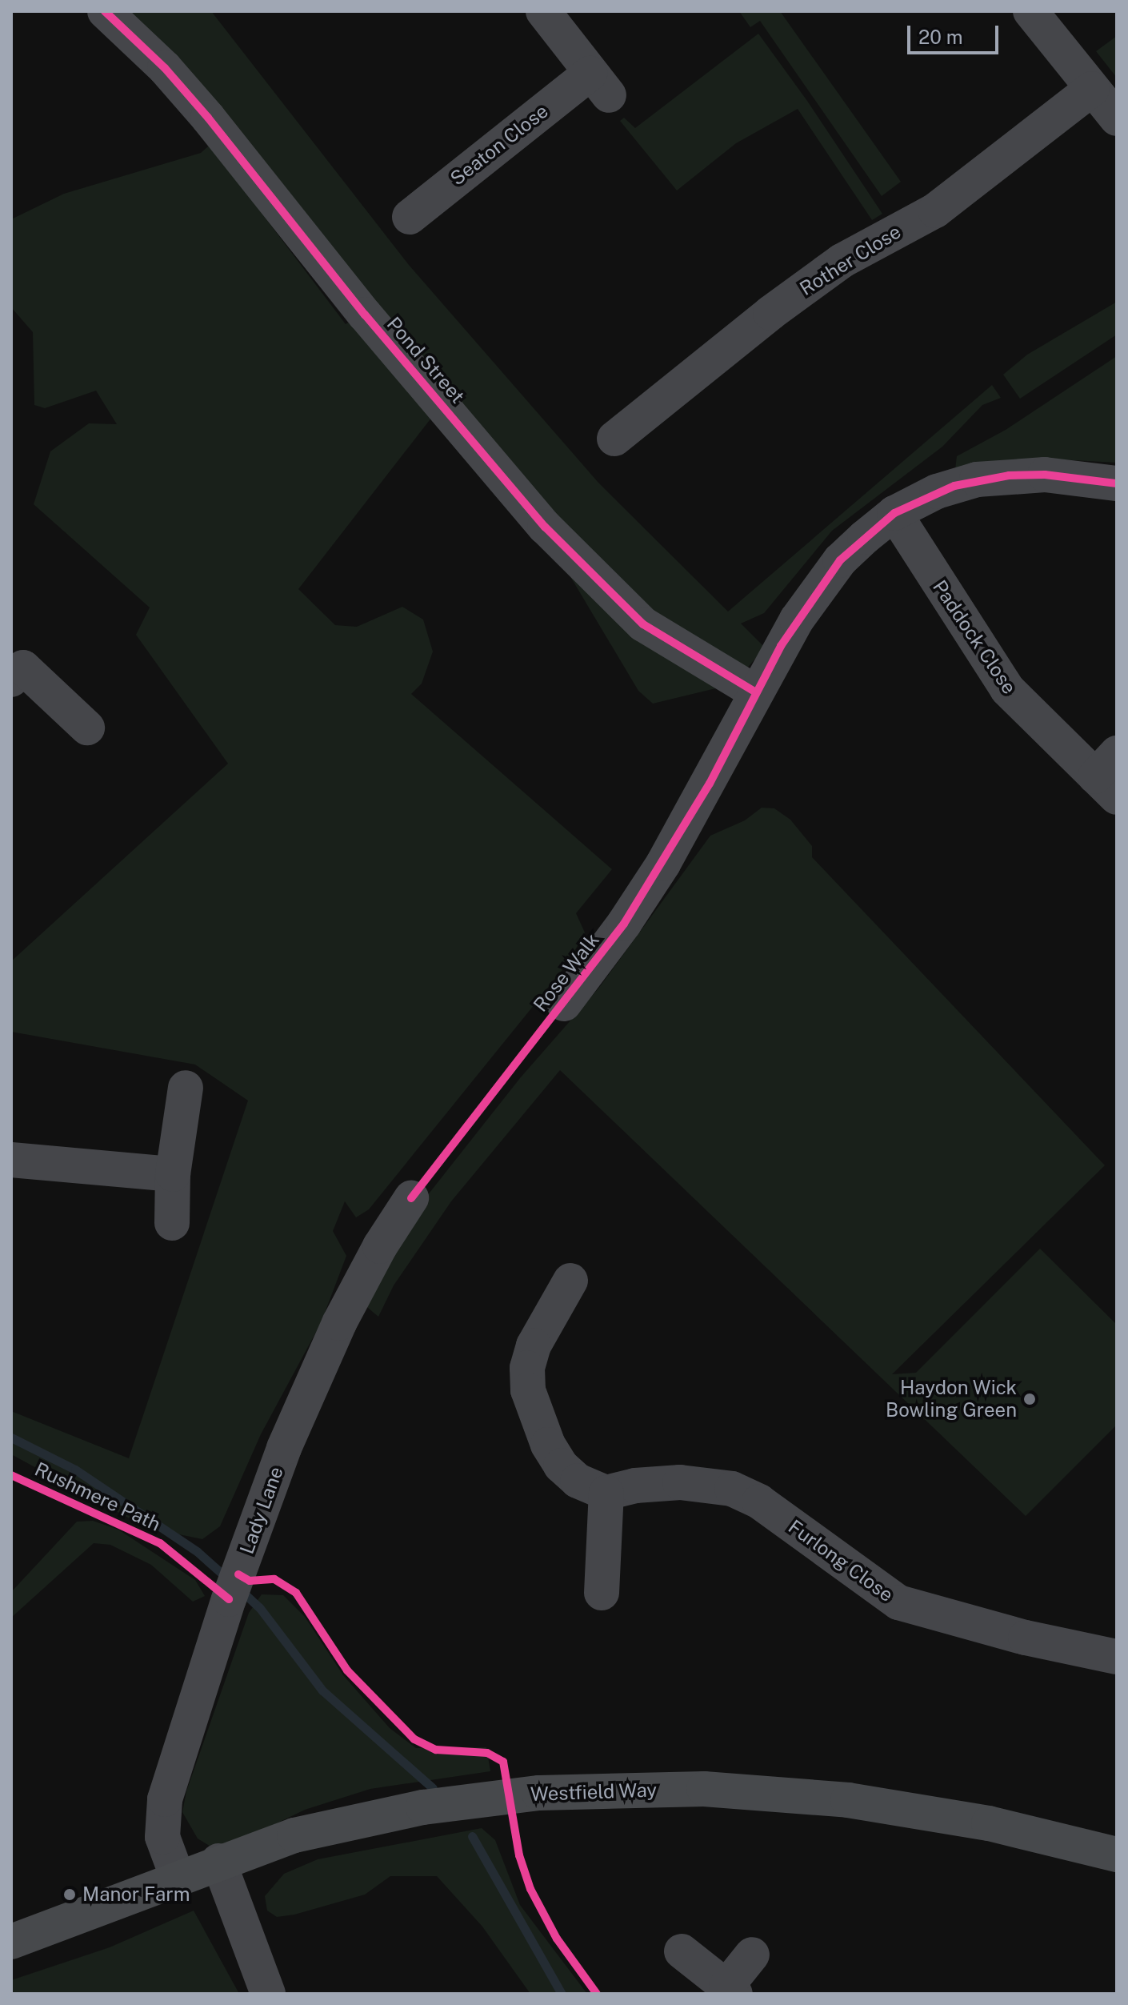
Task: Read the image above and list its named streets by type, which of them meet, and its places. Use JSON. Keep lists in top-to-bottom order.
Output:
{
  "streets": {
    "main road": ["Westfield Way"],
    "street": [
      "Seaton Close",
      "Rother Close",
      "Pond Street",
      "Paddock Close",
      "Rose Walk",
      "Lady Lane",
      "Furlong Close"
    ],
    "cycle path": ["Rushmere Path"]
  },
  "crossings": [
    ["Pond Street", "Rose Walk"],
    ["Paddock Close", "Rose Walk"],
    ["Lady Lane", "Westfield Way"]
  ],
  "places": ["Haydon Wick Bowling Green", "Manor Farm"],
  "scale_bar": "20 m"
}
